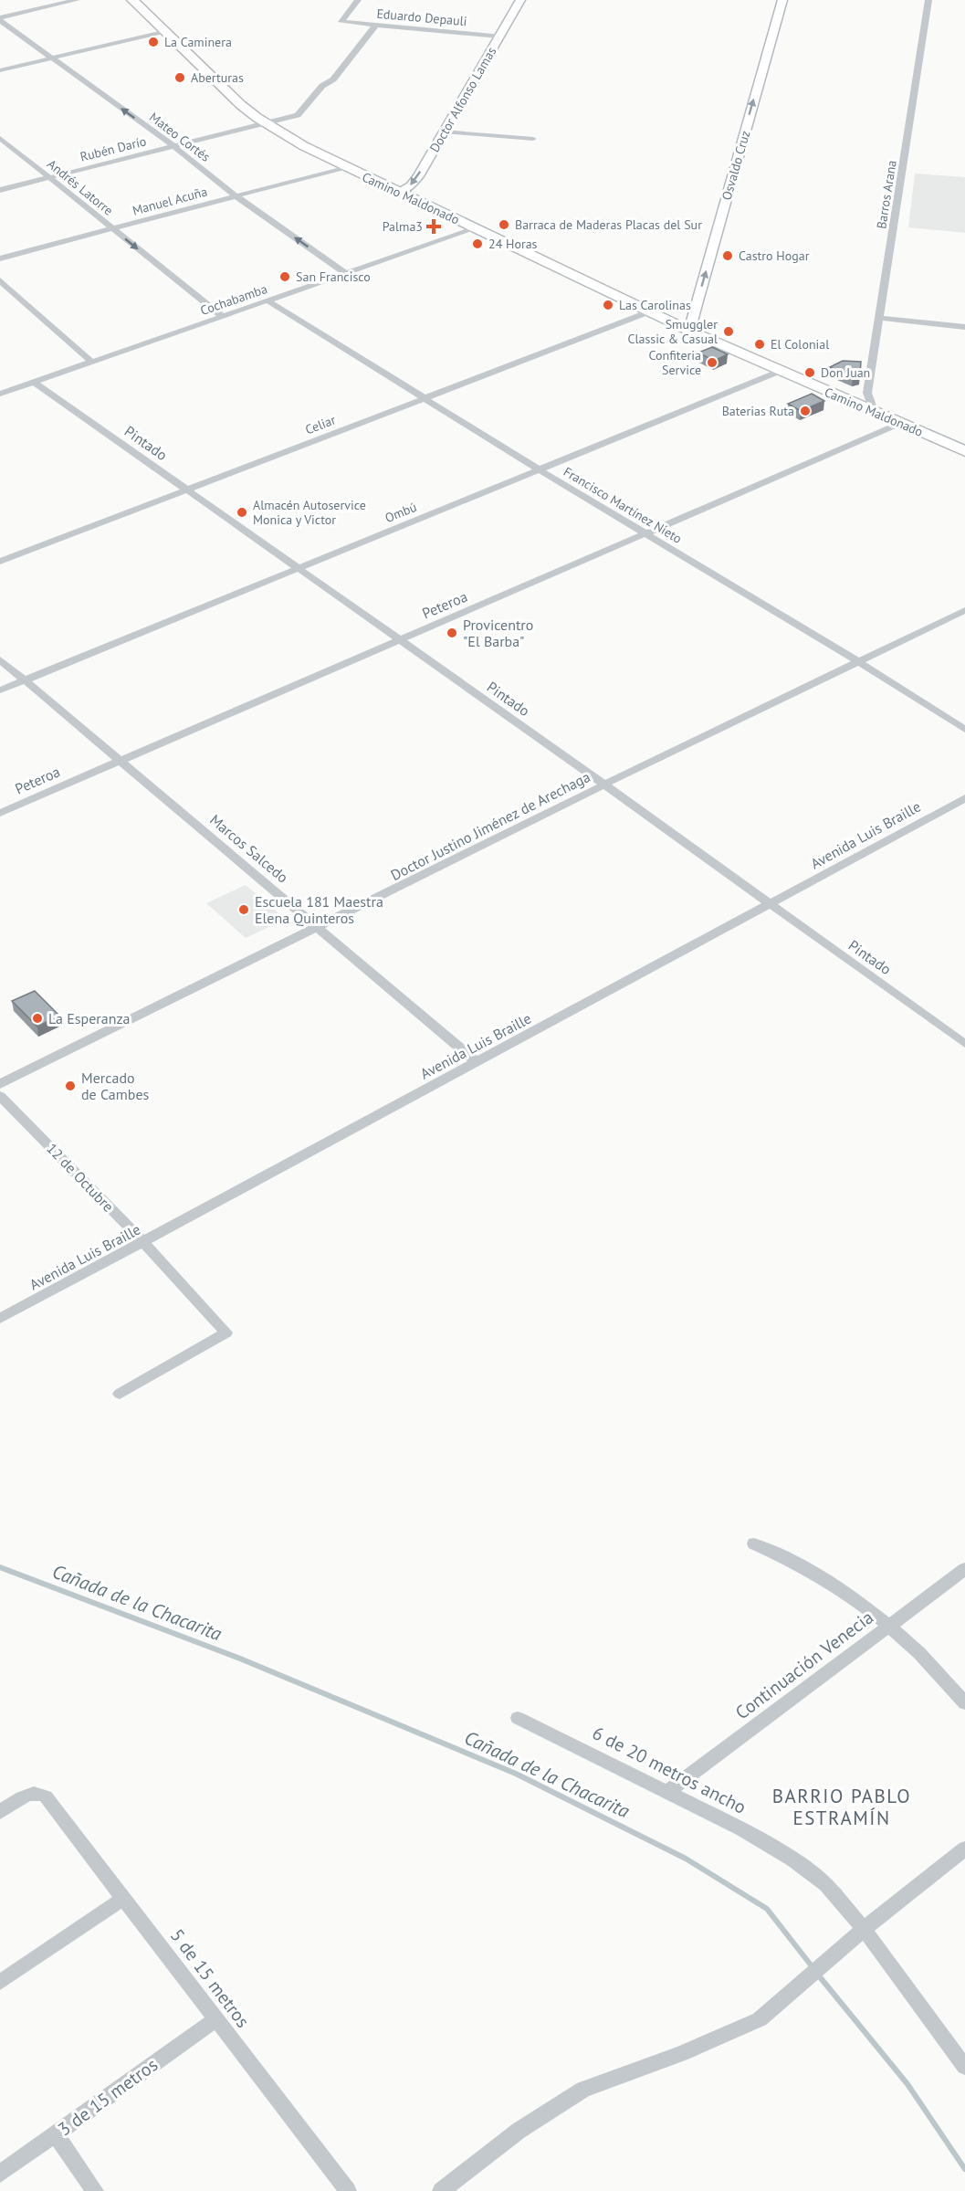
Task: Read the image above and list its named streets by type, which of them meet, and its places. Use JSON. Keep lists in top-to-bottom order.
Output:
{
  "streets": {
    "main road": ["Camino Maldonado"],
    "street": [
      "Eduardo Depauli",
      "Doctor Alfonso Lamas",
      "Mateo Cortés",
      "Rubén Darío",
      "Osvaldo Cruz",
      "Andrés Latorre",
      "Barros Arana",
      "Manuel Acuña",
      "Cochabamba",
      "Celiar",
      "Pintado",
      "Francisco Martínez Nieto",
      "Ombú",
      "Peteroa",
      "Doctor Justino Jiménez de Arechaga",
      "Avenida Luis Braille",
      "Marcos Salcedo",
      "12 de Octubre",
      "Continuación Venecia",
      "6 de 20 metros ancho",
      "5 de 15 metros",
      "3 de 15 metros"
    ]
  },
  "crossings": [
    ["Eduardo Depauli", "Doctor Alfonso Lamas"],
    ["Eduardo Depauli", "Rubén Darío"],
    ["Doctor Alfonso Lamas", "Camino Maldonado"],
    ["Mateo Cortés", "Rubén Darío"],
    ["Mateo Cortés", "Manuel Acuña"],
    ["Mateo Cortés", "Cochabamba"],
    ["Rubén Darío", "Andrés Latorre"],
    ["Rubén Darío", "Camino Maldonado"],
    ["Osvaldo Cruz", "Camino Maldonado"],
    ["Andrés Latorre", "Manuel Acuña"],
    ["Andrés Latorre", "Cochabamba"],
    ["Barros Arana", "Camino Maldonado"],
    ["Camino Maldonado", "Manuel Acuña"],
    ["Camino Maldonado", "Cochabamba"],
    ["Camino Maldonado", "Celiar"],
    ["Camino Maldonado", "Ombú"],
    ["Camino Maldonado", "Peteroa"],
    ["Cochabamba", "Pintado"],
    ["Cochabamba", "Francisco Martínez Nieto"],
    ["Celiar", "Pintado"],
    ["Celiar", "Francisco Martínez Nieto"],
    ["Pintado", "Ombú"],
    ["Pintado", "Peteroa"],
    ["Pintado", "Doctor Justino Jiménez de Arechaga"],
    ["Pintado", "Avenida Luis Braille"],
    ["Francisco Martínez Nieto", "Ombú"],
    ["Francisco Martínez Nieto", "Peteroa"],
    ["Francisco Martínez Nieto", "Doctor Justino Jiménez de Arechaga"],
    ["Ombú", "Marcos Salcedo"],
    ["Peteroa", "Marcos Salcedo"],
    ["Doctor Justino Jiménez de Arechaga", "Marcos Salcedo"],
    ["Avenida Luis Braille", "Marcos Salcedo"],
    ["Avenida Luis Braille", "12 de Octubre"],
    ["Continuación Venecia", "6 de 20 metros ancho"],
    ["5 de 15 metros", "3 de 15 metros"]
  ],
  "one_way": ["Mateo Cortés", "Osvaldo Cruz", "Andrés Latorre"],
  "districts": ["BARRIO PABLO ESTRAMÍN"],
  "water": ["Cañada de la Chacarita"],
  "places": {
    "other": [
      "La Caminera",
      "Aberturas",
      "Barraca de Maderas Placas del Sur",
      "24 Horas",
      "Castro Hogar",
      "San Francisco",
      "Las Carolinas",
      "Smuggler Classic & Casual",
      "El Colonial",
      "Confiteria Service",
      "Don Juan",
      "Baterias Ruta",
      "Almacén Autoservice Monica y Victor",
      "Provicentro \"El Barba\"",
      "Escuela 181 Maestra Elena Quinteros",
      "La Esperanza",
      "Mercado de Cambes"
    ],
    "health": ["Palma3"]
  }
}
